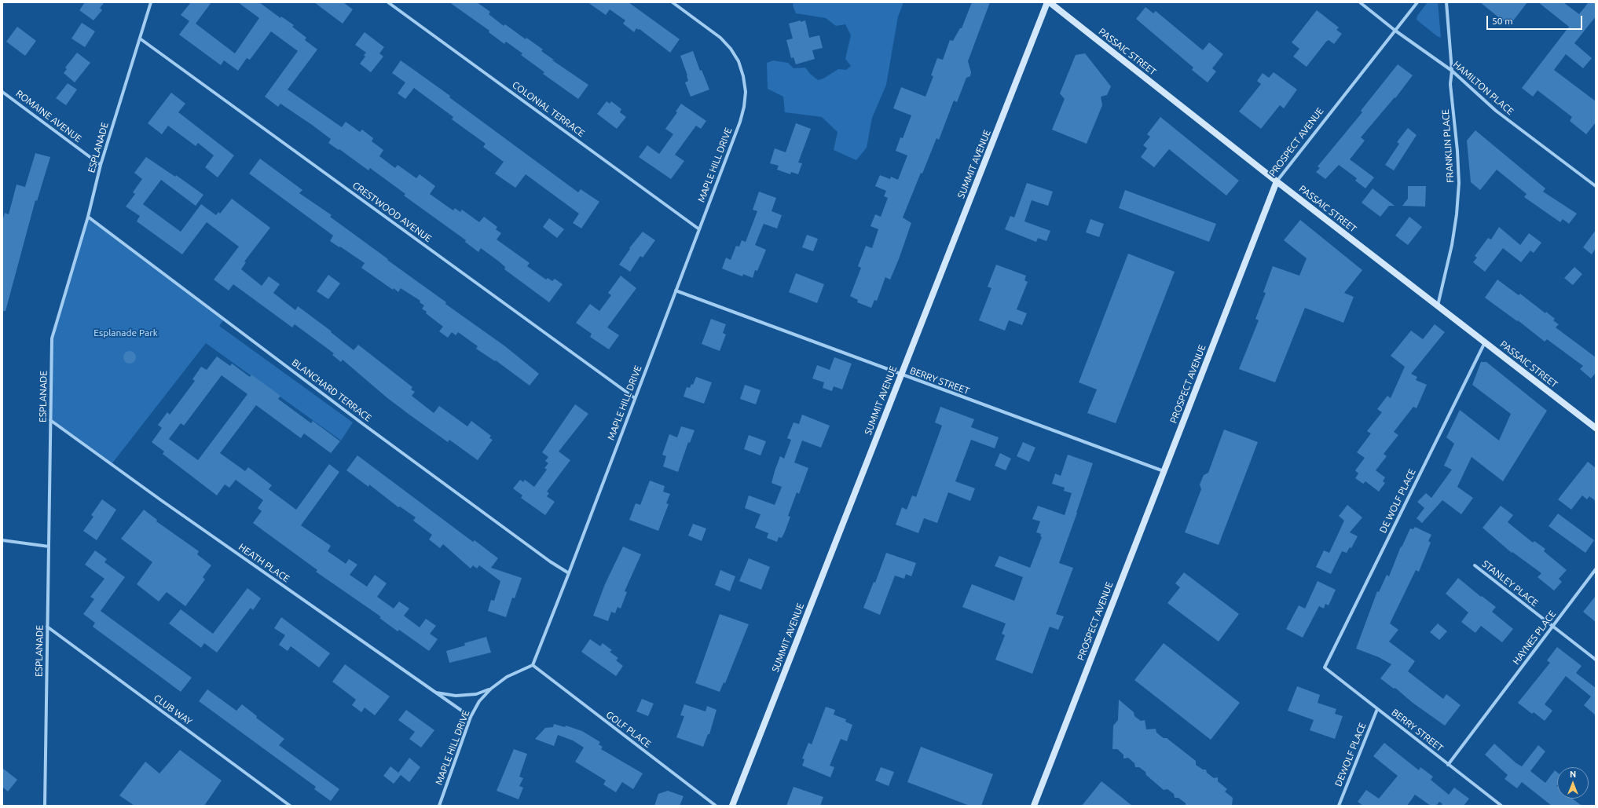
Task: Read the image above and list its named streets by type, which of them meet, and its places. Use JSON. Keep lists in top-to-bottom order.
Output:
{
  "streets": {
    "street": [
      "PASSAIC STREET",
      "HAMILTON PLACE",
      "COLONIAL TERRACE",
      "ROMAINE AVENUE",
      "PROSPECT AVENUE",
      "FRANKLIN PLACE",
      "ESPLANADE",
      "SUMMIT AVENUE",
      "MAPLE HILL DRIVE",
      "CRESTWOOD AVENUE",
      "BERRY STREET",
      "BLANCHARD TERRACE",
      "DE WOLF PLACE",
      "HEATH PLACE",
      "STANLEY PLACE",
      "HAYNES PLACE",
      "CLUB WAY",
      "GOLF PLACE",
      "DEWOLF PLACE"
    ]
  },
  "crossings": [
    ["PASSAIC STREET", "PROSPECT AVENUE"],
    ["PASSAIC STREET", "FRANKLIN PLACE"],
    ["PASSAIC STREET", "SUMMIT AVENUE"],
    ["PASSAIC STREET", "DE WOLF PLACE"],
    ["HAMILTON PLACE", "PROSPECT AVENUE"],
    ["HAMILTON PLACE", "FRANKLIN PLACE"],
    ["COLONIAL TERRACE", "MAPLE HILL DRIVE"],
    ["ROMAINE AVENUE", "ESPLANADE"],
    ["PROSPECT AVENUE", "BERRY STREET"],
    ["ESPLANADE", "CRESTWOOD AVENUE"],
    ["ESPLANADE", "BLANCHARD TERRACE"],
    ["ESPLANADE", "HEATH PLACE"],
    ["ESPLANADE", "CLUB WAY"],
    ["SUMMIT AVENUE", "BERRY STREET"],
    ["MAPLE HILL DRIVE", "CRESTWOOD AVENUE"],
    ["MAPLE HILL DRIVE", "BERRY STREET"],
    ["MAPLE HILL DRIVE", "BLANCHARD TERRACE"],
    ["MAPLE HILL DRIVE", "HEATH PLACE"],
    ["MAPLE HILL DRIVE", "GOLF PLACE"],
    ["BERRY STREET", "DE WOLF PLACE"],
    ["BERRY STREET", "HAYNES PLACE"],
    ["BERRY STREET", "DEWOLF PLACE"],
    ["STANLEY PLACE", "HAYNES PLACE"]
  ],
  "parks": ["Esplanade Park"],
  "scale_bar": "50 m",
  "north": "top"
}
